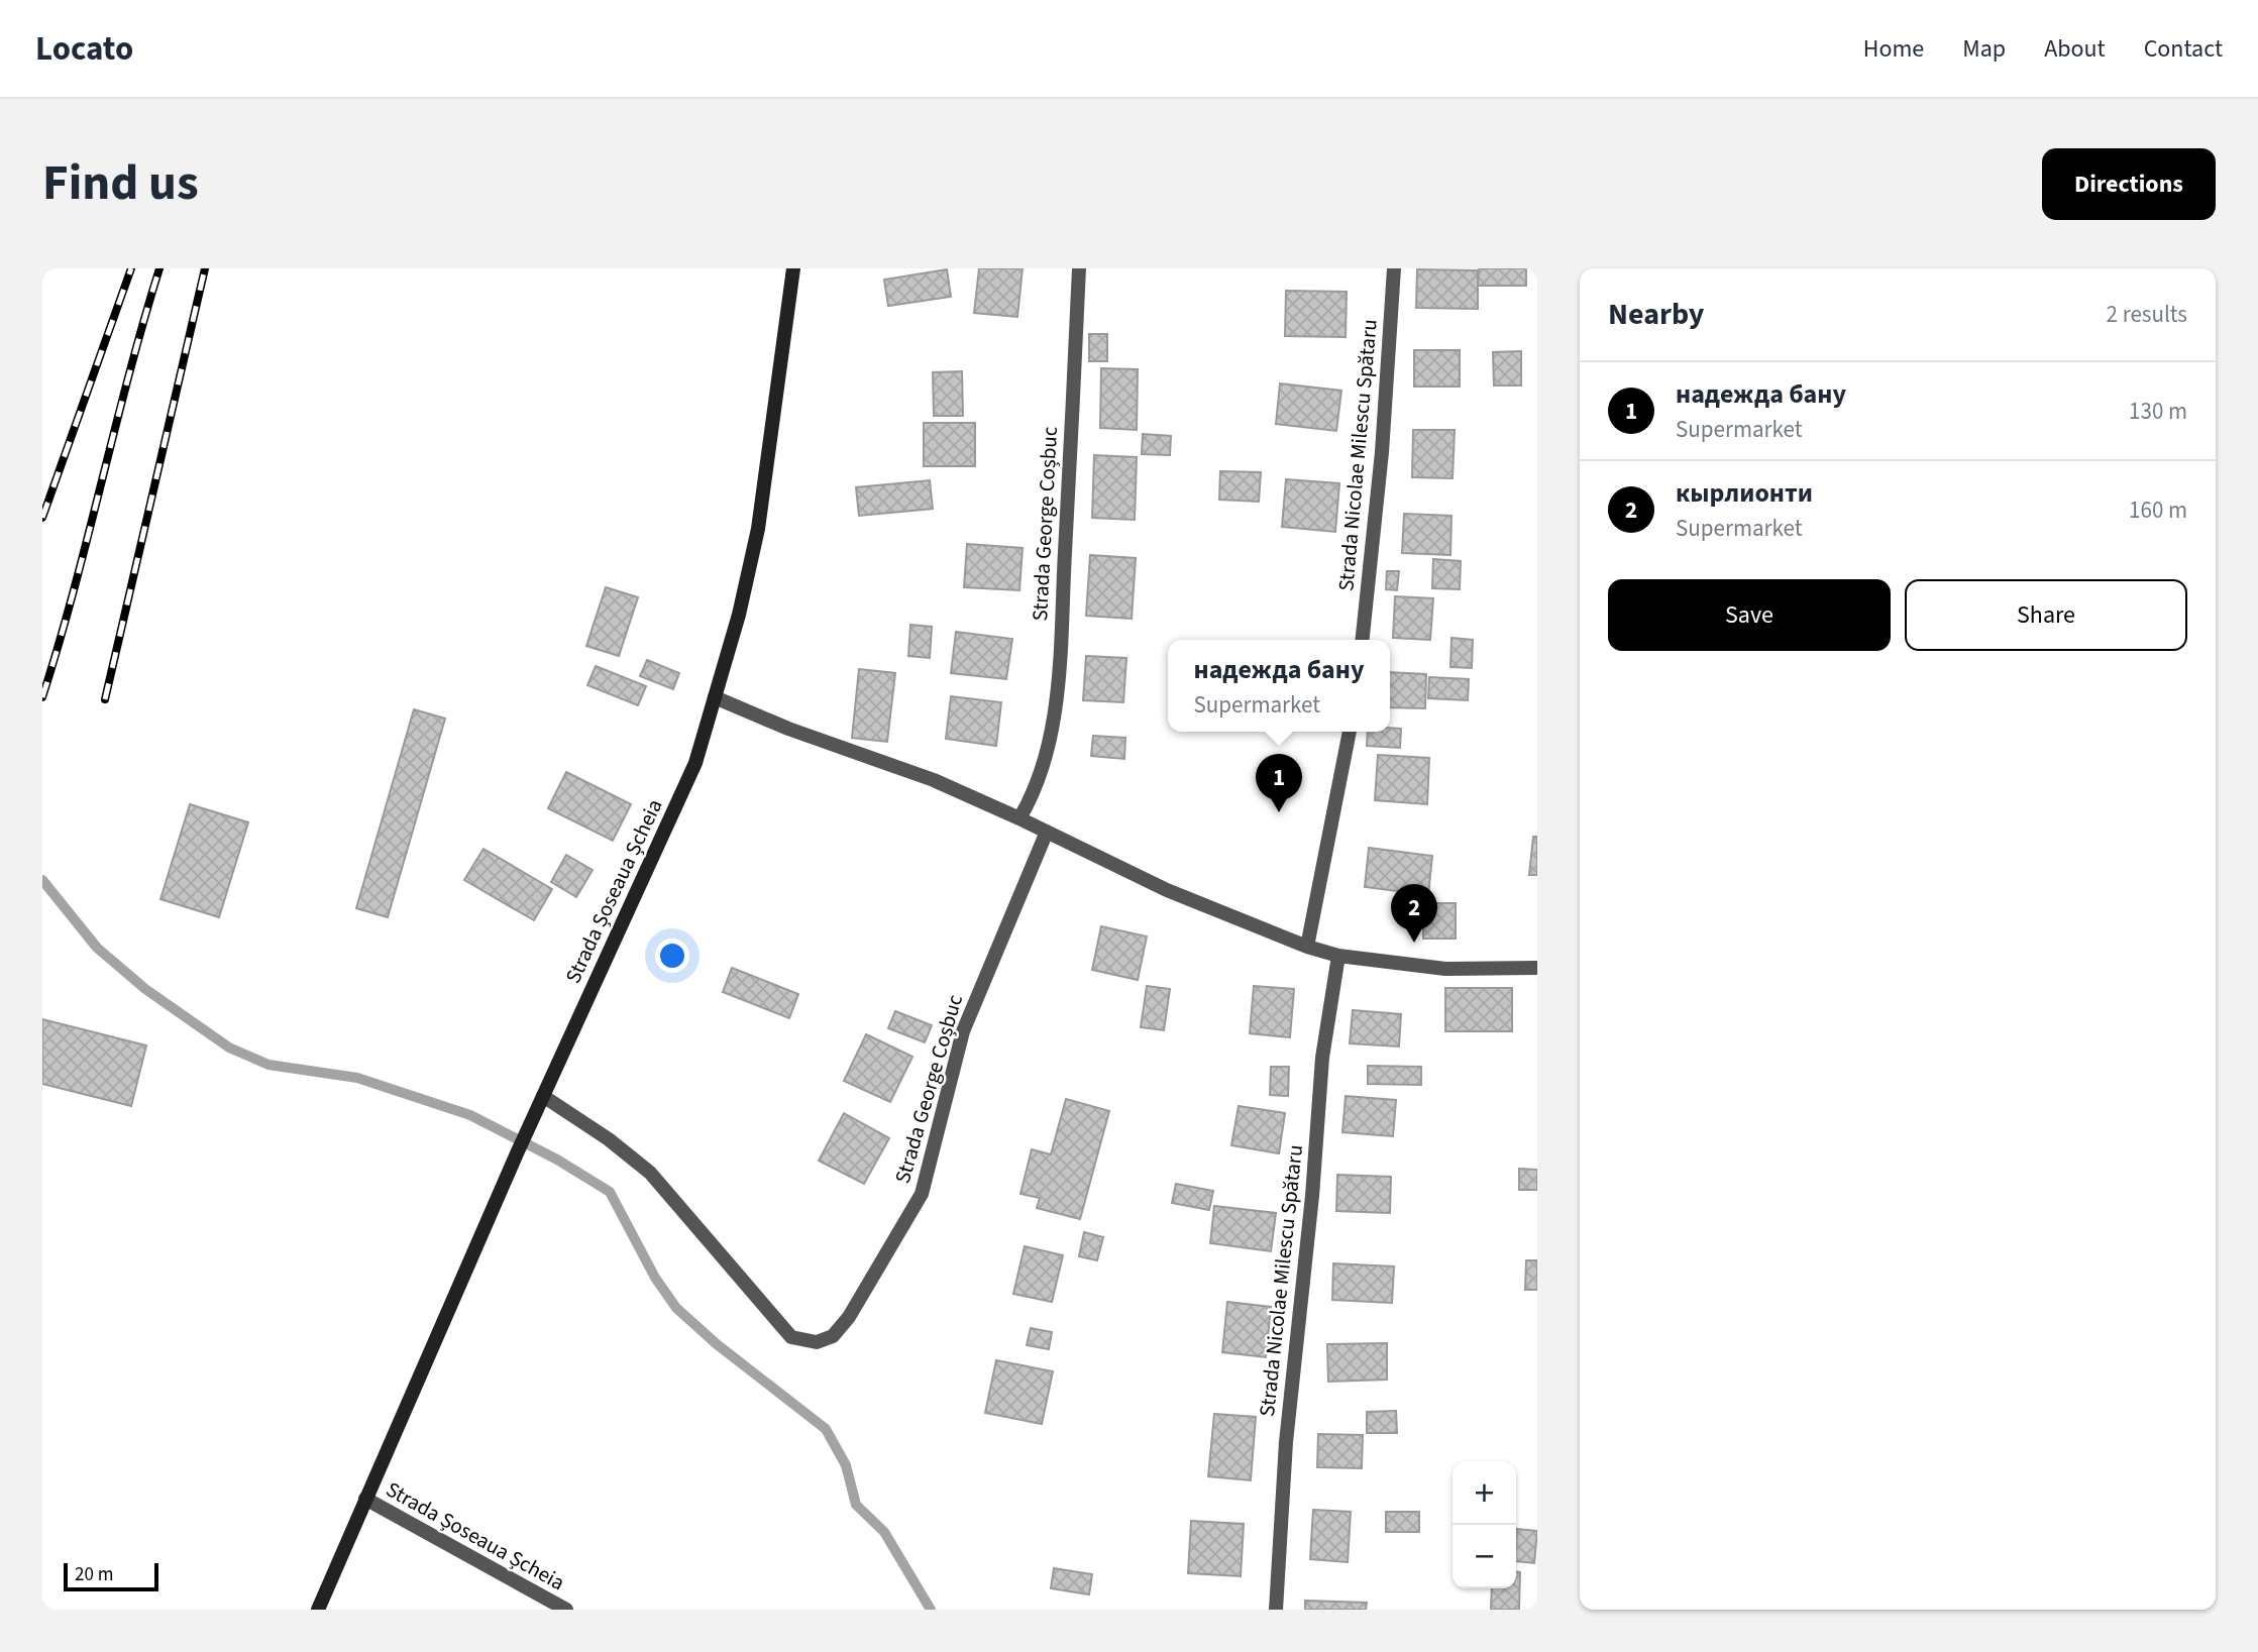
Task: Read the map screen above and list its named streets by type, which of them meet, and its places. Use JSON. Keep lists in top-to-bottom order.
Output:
{
  "streets": {
    "main road": ["Strada Șoseaua Șcheia"],
    "street": ["Strada Nicolae Milescu Spătaru", "Strada George Coșbuc"]
  },
  "crossings": [
    ["Strada George Coșbuc", "Strada Șoseaua Șcheia"]
  ],
  "scale_bar": "20 m",
  "page": {
    "header": "Locato",
    "nav": [
      "Home",
      "Map",
      "About",
      "Contact"
    ],
    "title": "Find us",
    "buttons": [
      "Directions",
      ["Save", "Share"]
    ],
    "heading": ["Nearby", "2 results"],
    "list": [
      {
        "mark": "1",
        "name": "надежда бану",
        "note": "Supermarket",
        "value": "130 m"
      },
      {
        "mark": "2",
        "name": "кырлионти",
        "note": "Supermarket",
        "value": "160 m"
      }
    ],
    "popup": ["надежда бану", "Supermarket"],
    "pins": ["1", "2"],
    "map_buttons": ["+", "−"],
    "scale": "20 m"
  }
}
